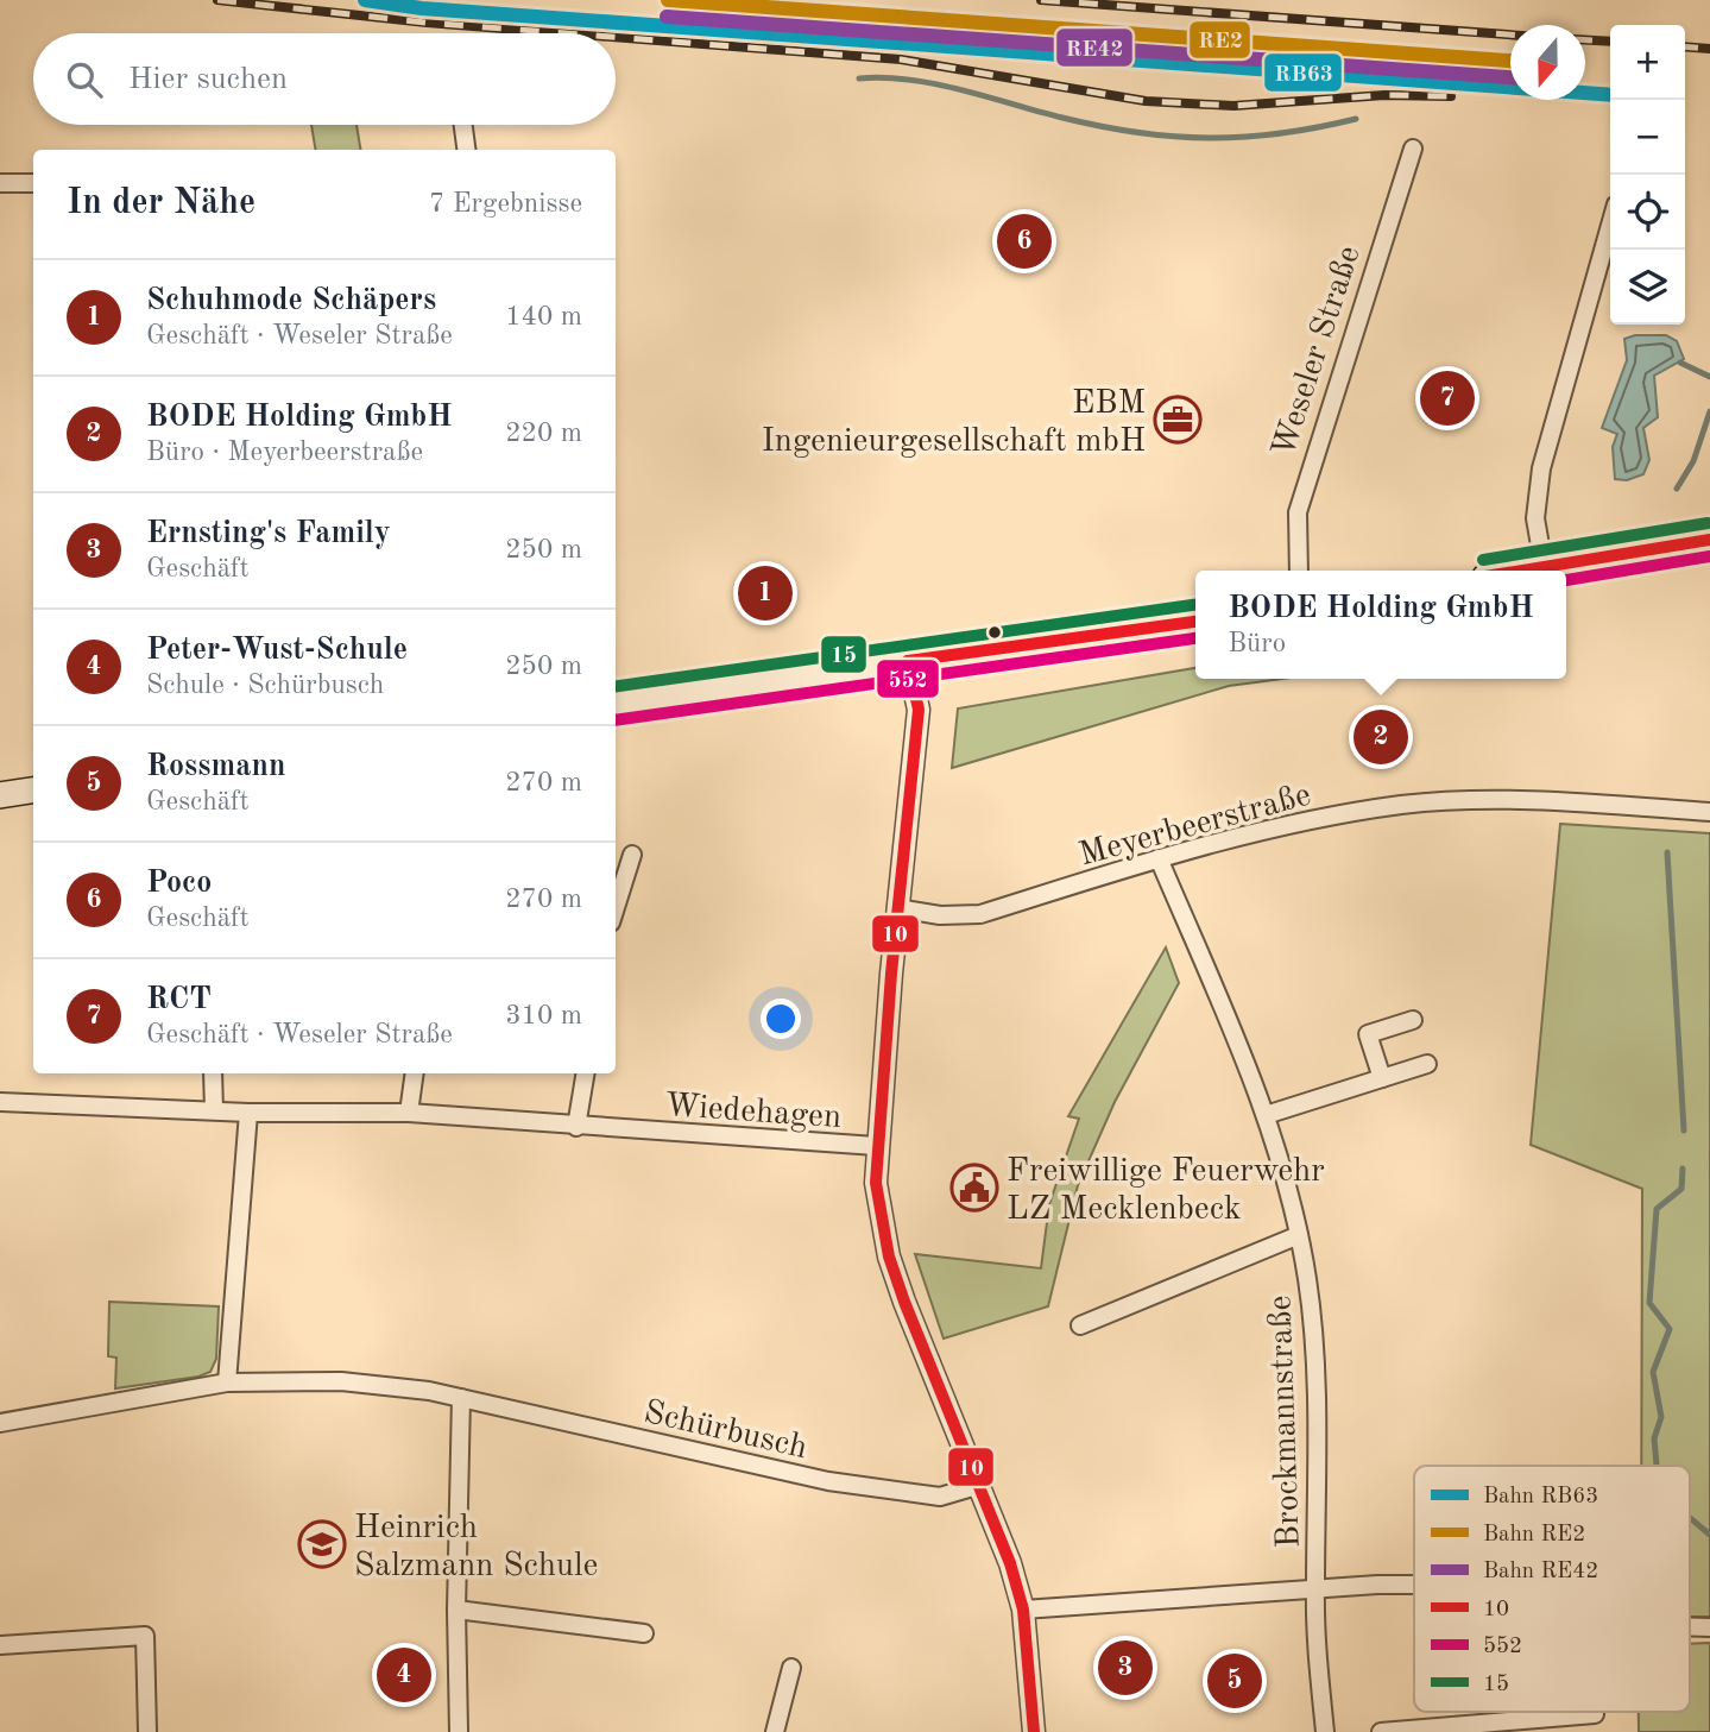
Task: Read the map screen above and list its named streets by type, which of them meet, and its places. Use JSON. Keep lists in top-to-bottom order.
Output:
{
  "streets": {
    "street": [
      "Weseler Straße",
      "Meyerbeerstraße",
      "Wiedehagen",
      "Brockmannstraße",
      "Schürbusch"
    ]
  },
  "crossings": [
    ["Meyerbeerstraße", "Brockmannstraße"]
  ],
  "places": {
    "office": ["EBM Ingenieurgesellschaft mbH"],
    "public building": ["Freiwillige Feuerwehr LZ Mecklenbeck"],
    "school or university": ["Heinrich Salzmann Schule"]
  },
  "lines": [
    "rail line RB63",
    "rail line RE2",
    "rail line RE42",
    "transit line 15",
    "transit line 10",
    "transit line 552"
  ],
  "legend": [
    "Bahn RB63",
    "Bahn RE2",
    "Bahn RE42",
    "10",
    "552",
    "15"
  ],
  "north": "bottom",
  "page": {
    "map_buttons": ["+", "−"],
    "search": "Hier suchen",
    "heading": ["In der Nähe", "7 Ergebnisse"],
    "pins": [
      "6",
      "7",
      "1",
      "2",
      "3",
      "4",
      "5"
    ],
    "list": [
      {
        "mark": "1",
        "name": "Schuhmode Schäpers",
        "note": "Geschäft · Weseler Straße",
        "value": "140 m"
      },
      {
        "mark": "2",
        "name": "BODE Holding GmbH",
        "note": "Büro · Meyerbeerstraße",
        "value": "220 m"
      },
      {
        "mark": "3",
        "name": "Ernsting's Family",
        "note": "Geschäft",
        "value": "250 m"
      },
      {
        "mark": "4",
        "name": "Peter-Wust-Schule",
        "note": "Schule · Schürbusch",
        "value": "250 m"
      },
      {
        "mark": "5",
        "name": "Rossmann",
        "note": "Geschäft",
        "value": "270 m"
      },
      {
        "mark": "6",
        "name": "Poco",
        "note": "Geschäft",
        "value": "270 m"
      },
      {
        "mark": "7",
        "name": "RCT",
        "note": "Geschäft · Weseler Straße",
        "value": "310 m"
      }
    ],
    "popup": ["BODE Holding GmbH", "Büro"]
  }
}
